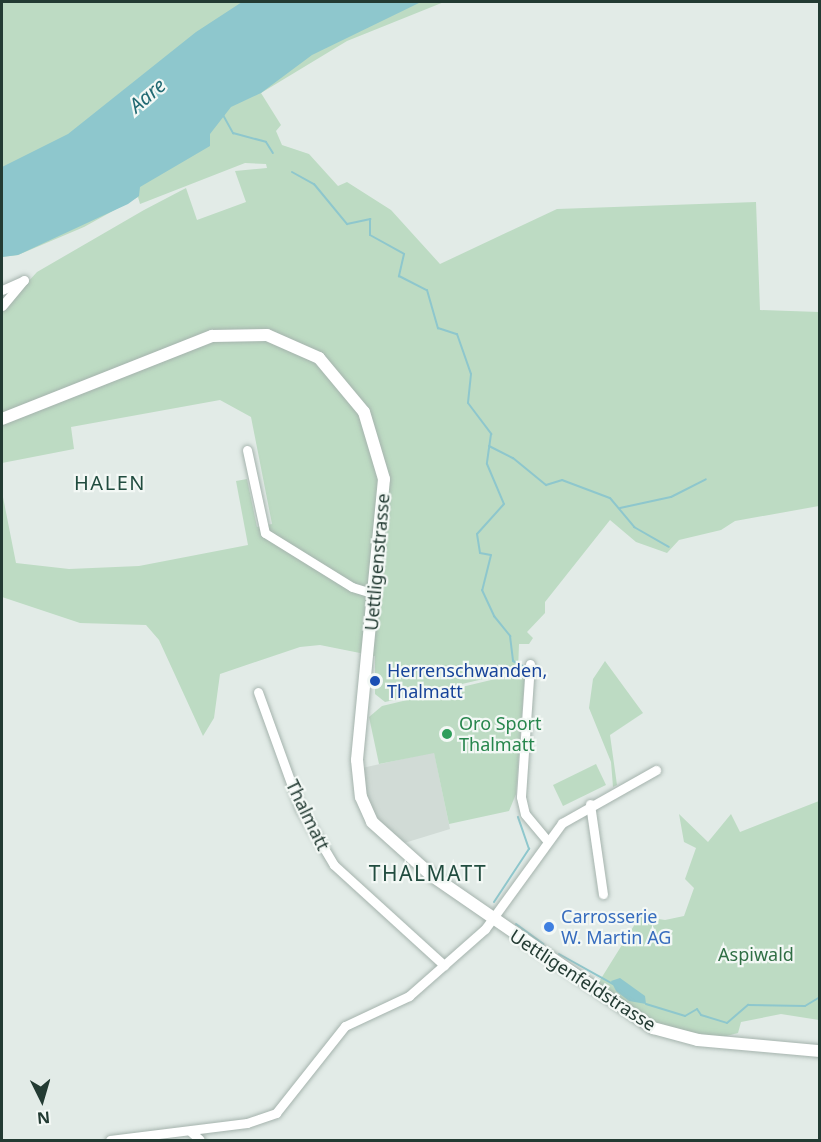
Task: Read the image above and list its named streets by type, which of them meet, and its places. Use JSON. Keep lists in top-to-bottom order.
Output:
{
  "streets": {
    "main road": ["Uettligenstrasse", "Uettligenfeldstrasse"],
    "street": ["Thalmatt"]
  },
  "crossings": [
    ["Uettligenstrasse", "Uettligenfeldstrasse"]
  ],
  "districts": ["HALEN", "THALMATT"],
  "water": ["Aare"],
  "parks": ["Aspiwald"],
  "places": ["Herrenschwanden, Thalmatt", "Oro Sport Thalmatt", "Carrosserie W. Martin AG"],
  "north": "bottom"
}
